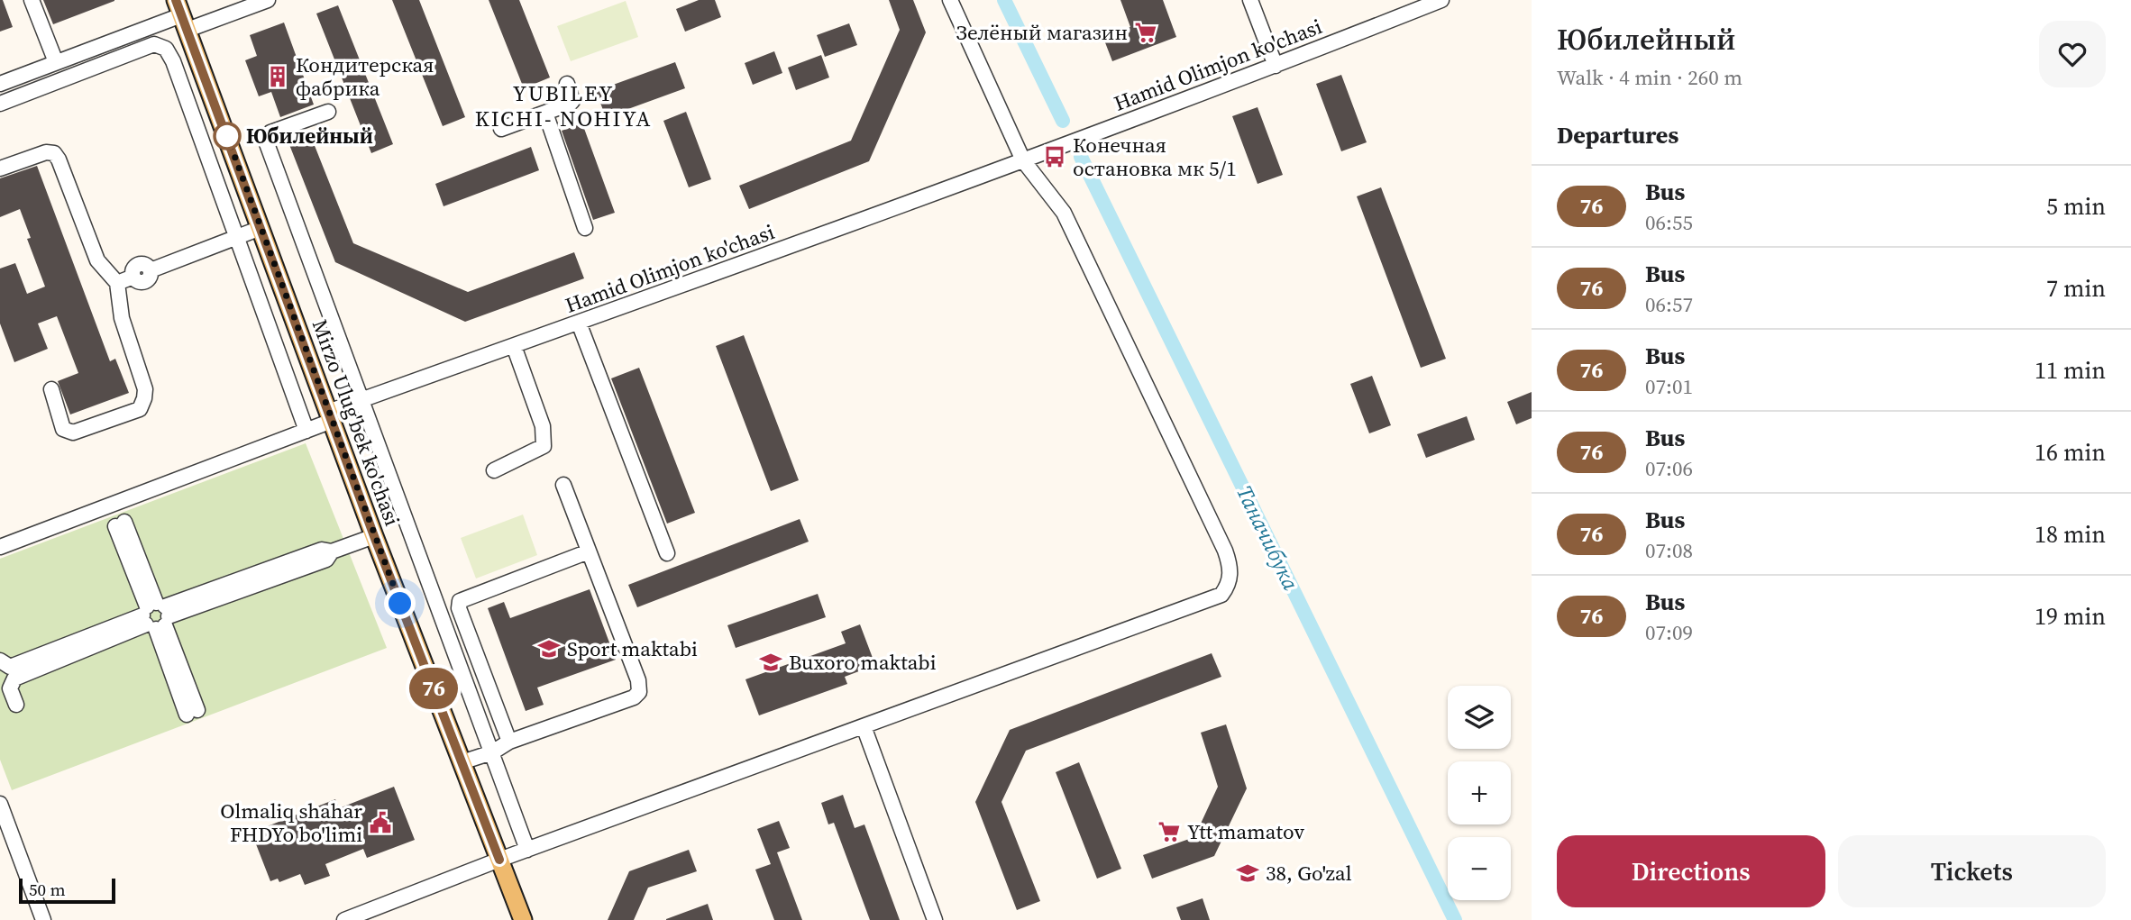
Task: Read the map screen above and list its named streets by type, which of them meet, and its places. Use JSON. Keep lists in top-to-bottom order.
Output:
{
  "streets": {
    "main road": ["Mirzo Ulug'bek ko'chasi"],
    "street": ["Hamid Olimjon ko'chasi"]
  },
  "crossings": [
    ["Hamid Olimjon ko'chasi", "Mirzo Ulug'bek ko'chasi"]
  ],
  "districts": ["YUBILEY KICHI- NOHIYA"],
  "water": ["Таначибука"],
  "places": {
    "supermarket": ["Зелёный магазин", "Ytt mamatov"],
    "building": ["Кондитерская фабрика"],
    "other": ["Юбилейный"],
    "bus stop": ["Конечная остановка мк 5/1"],
    "school or university": ["Sport maktabi", "Buxoro maktabi", "38, Go'zal"],
    "public building": ["Olmaliq shahar FHDYo bo'limi"]
  },
  "lines": ["bus line 76"],
  "scale_bar": "50 m",
  "page": {
    "on_map": "76",
    "heading": [
      ["Юбилейный", "Walk · 4 min · 260 m"],
      "Departures"
    ],
    "list": [
      {
        "mark": "76",
        "name": "Bus",
        "note": "06:55",
        "value": "5 min"
      },
      {
        "mark": "76",
        "name": "Bus",
        "note": "06:57",
        "value": "7 min"
      },
      {
        "mark": "76",
        "name": "Bus",
        "note": "07:01",
        "value": "11 min"
      },
      {
        "mark": "76",
        "name": "Bus",
        "note": "07:06",
        "value": "16 min"
      },
      {
        "mark": "76",
        "name": "Bus",
        "note": "07:08",
        "value": "18 min"
      },
      {
        "mark": "76",
        "name": "Bus",
        "note": "07:09",
        "value": "19 min"
      }
    ],
    "map_buttons": ["+", "−"],
    "buttons": ["Directions", "Tickets"],
    "scale": "50 m"
  }
}
